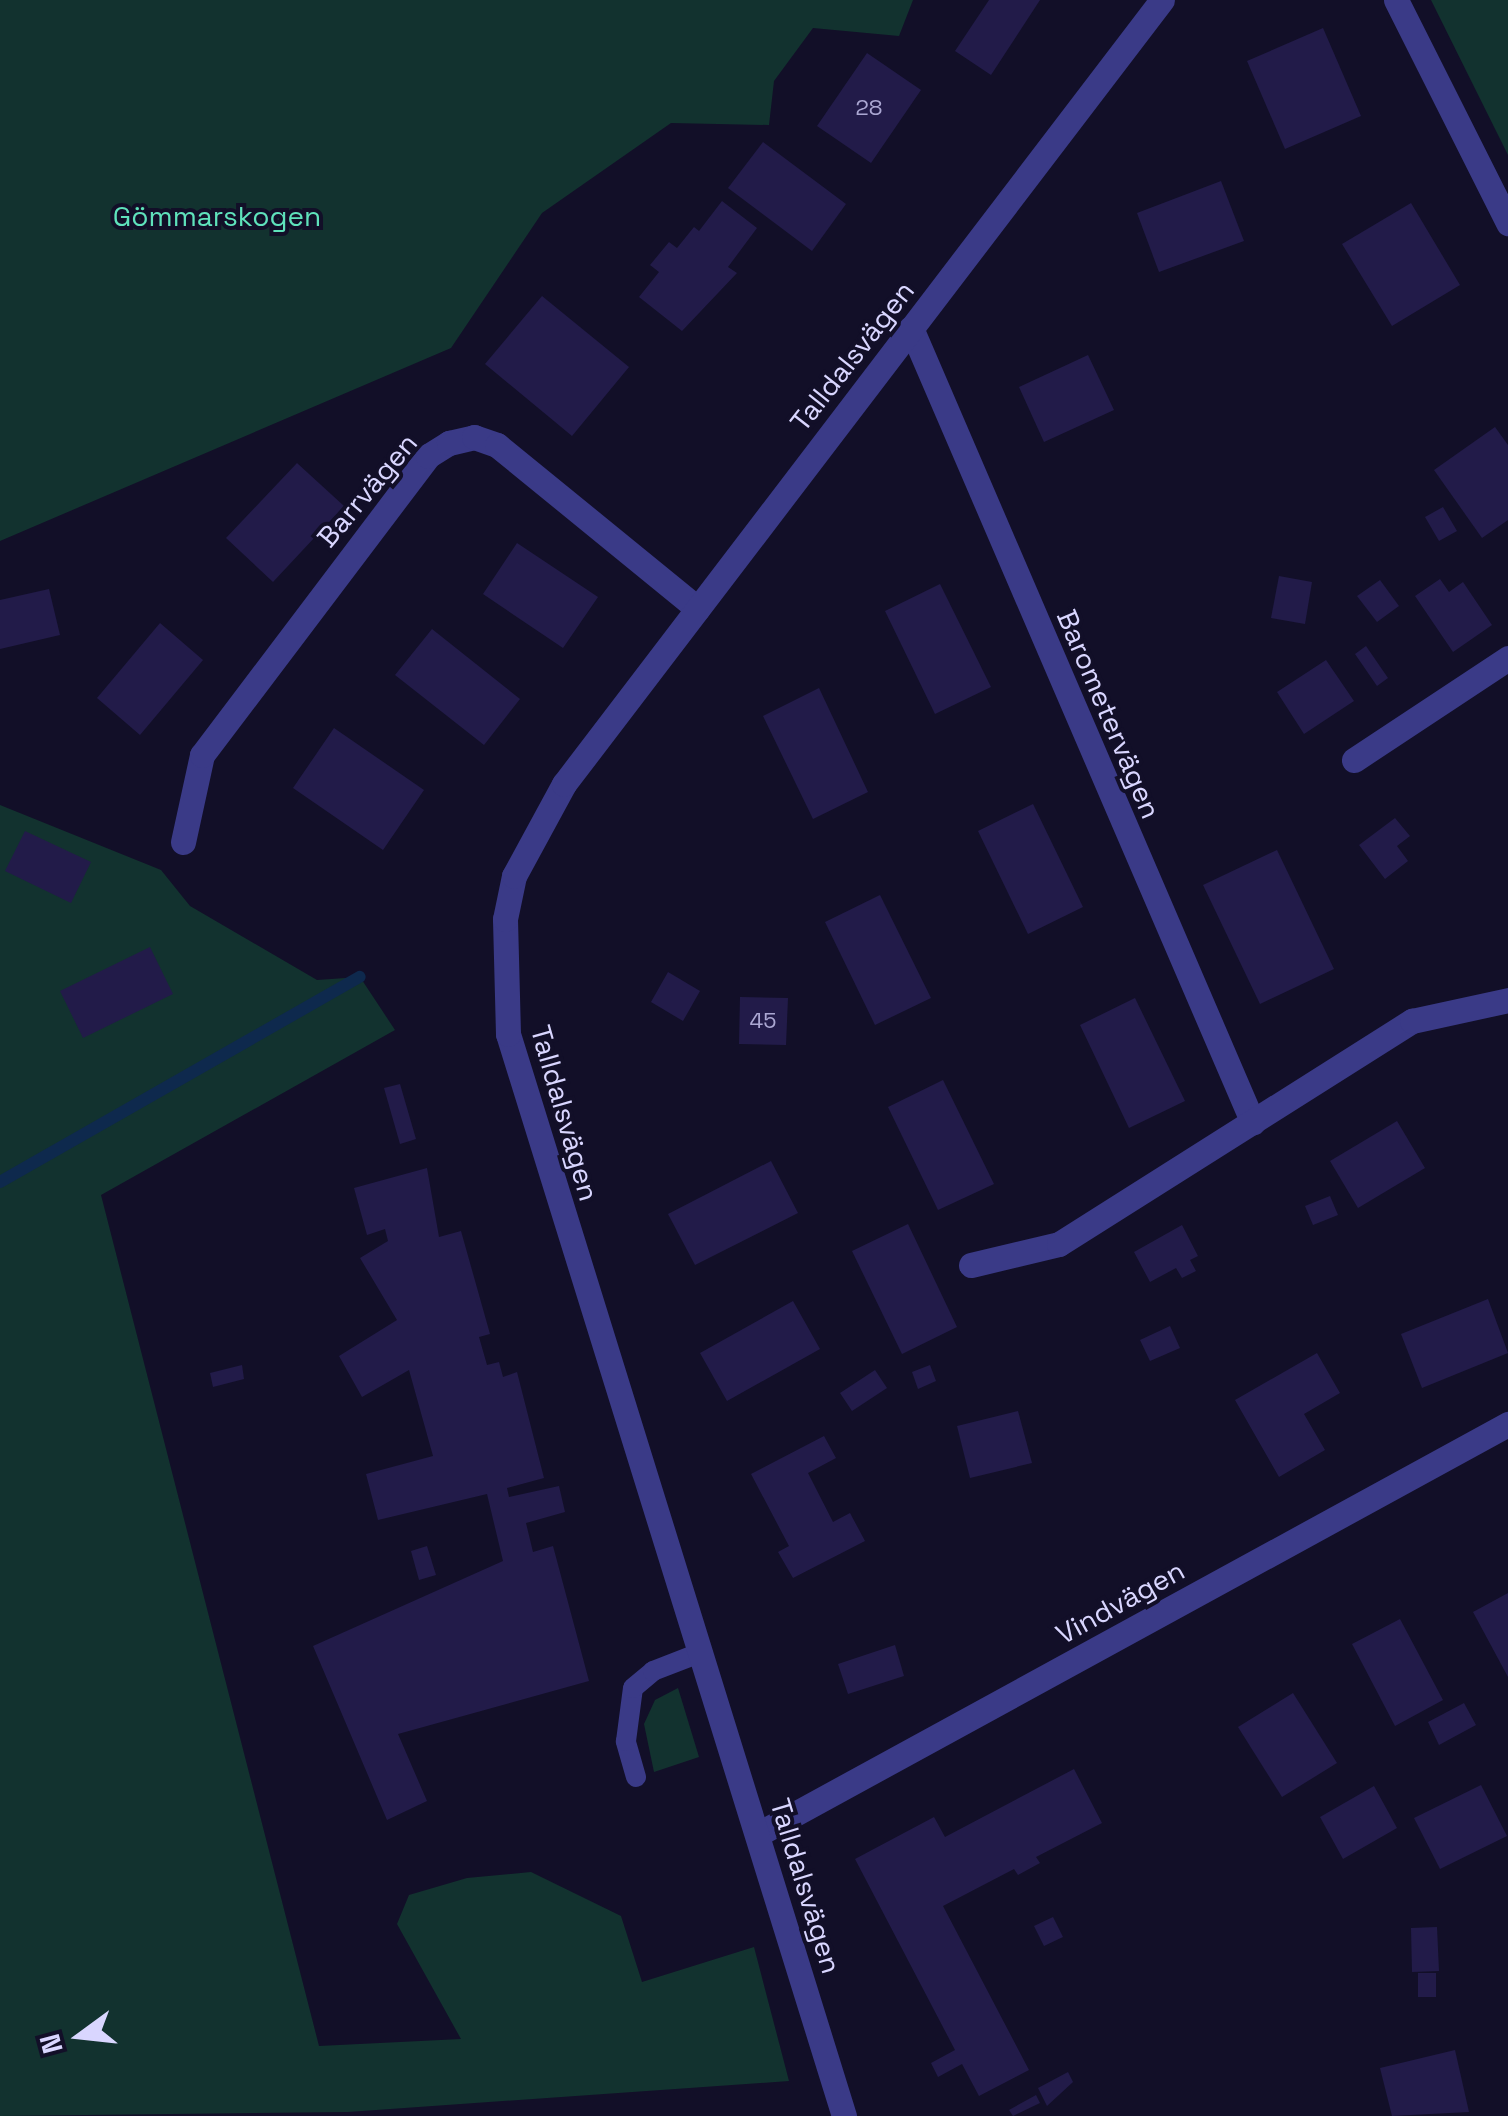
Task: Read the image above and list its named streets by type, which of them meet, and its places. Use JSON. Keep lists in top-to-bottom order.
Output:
{
  "streets": {
    "street": [
      "Talldalsvägen",
      "Barrvägen",
      "Barometervägen",
      "Vindvägen"
    ]
  },
  "crossings": [
    ["Talldalsvägen", "Barrvägen"],
    ["Talldalsvägen", "Barometervägen"],
    ["Talldalsvägen", "Vindvägen"]
  ],
  "parks": ["Gömmarskogen"],
  "house_numbers": ["28", "45"],
  "north": "left"
}
